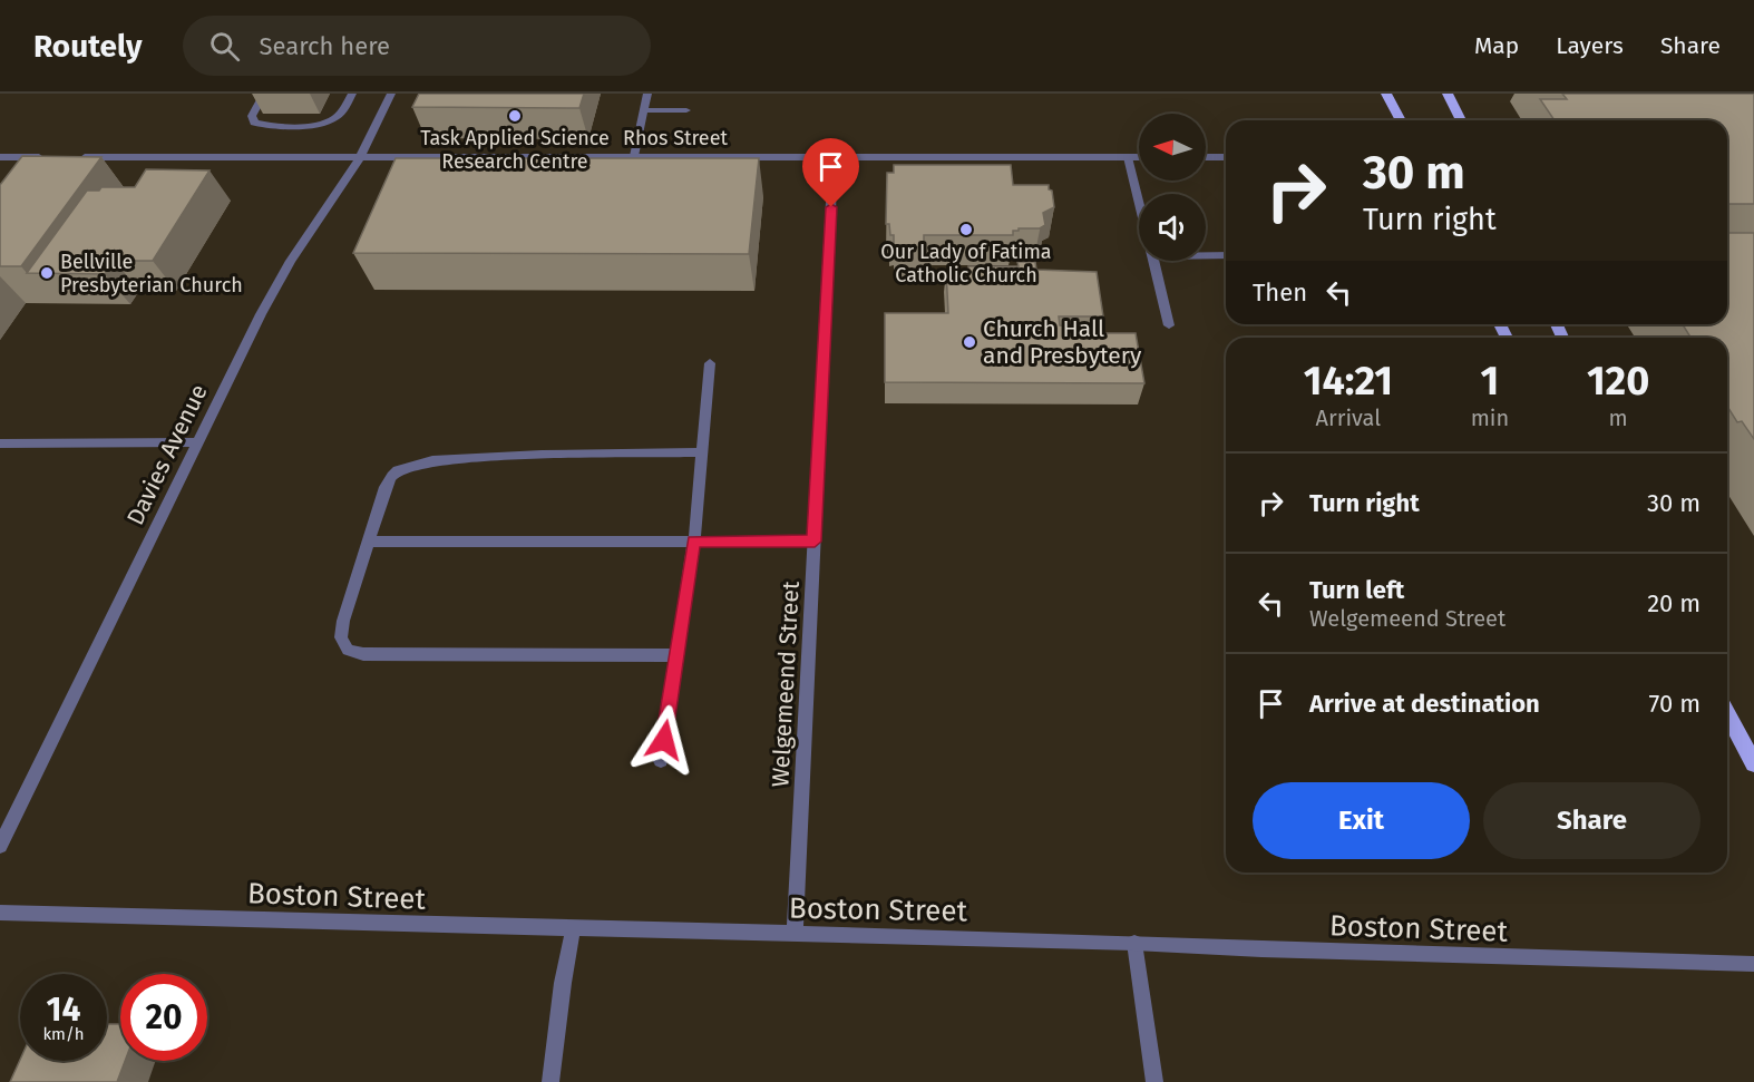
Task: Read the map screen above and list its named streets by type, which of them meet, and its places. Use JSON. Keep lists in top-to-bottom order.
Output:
{
  "streets": {
    "street": [
      "Rhos Street",
      "Davies Avenue",
      "Welgemeend Street",
      "Boston Street"
    ]
  },
  "crossings": [
    ["Rhos Street", "Davies Avenue"],
    ["Rhos Street", "Welgemeend Street"],
    ["Welgemeend Street", "Boston Street"]
  ],
  "places": [
    "Task Applied Science Research Centre",
    "Our Lady of Fatima Catholic Church",
    "Bellville Presbyterian Church",
    "Church Hall and Presbytery"
  ],
  "north": "left",
  "page": {
    "header": "Routely",
    "search": "Search here",
    "nav": ["Map", "Layers", "Share"],
    "turn": ["30 m", "Turn right"],
    "then": "Then",
    "eta": [
      "14:21",
      "Arrival",
      "1",
      "min",
      "120",
      "m"
    ],
    "list": [
      {
        "name": "Turn right",
        "value": "30 m"
      },
      {
        "name": "Turn left",
        "note": "Welgemeend Street",
        "value": "20 m"
      },
      {
        "name": "Arrive at destination",
        "value": "70 m"
      }
    ],
    "buttons": ["Exit", "Share"],
    "speed": "14 km/h",
    "limit": "20"
  }
}
